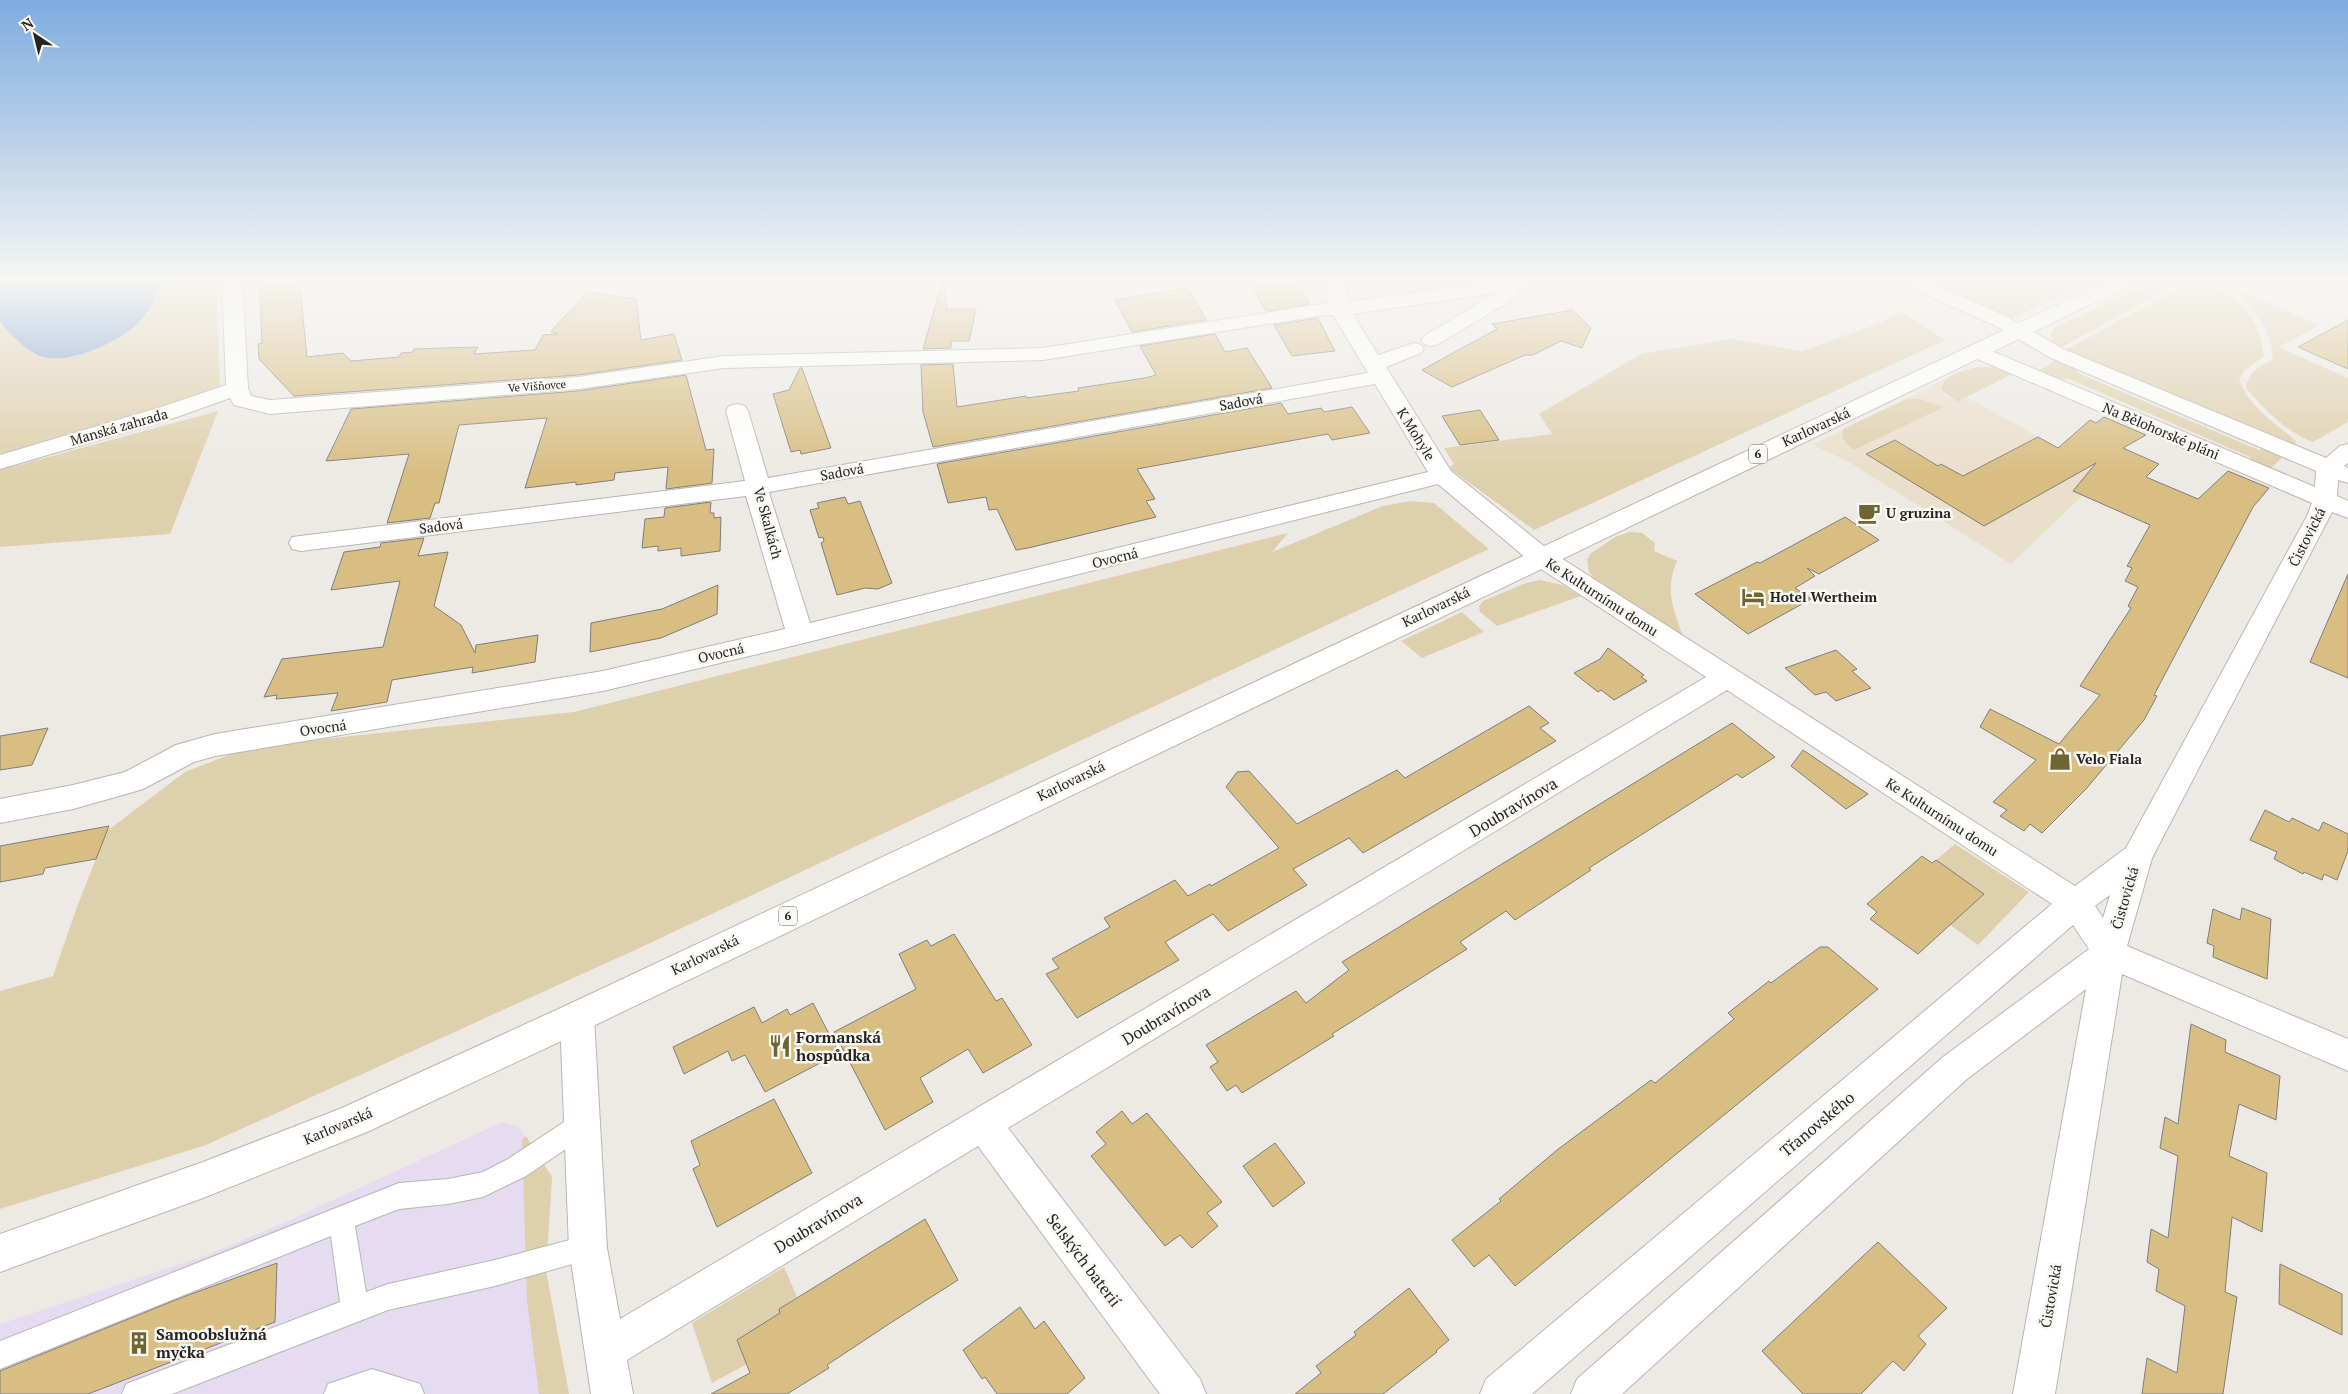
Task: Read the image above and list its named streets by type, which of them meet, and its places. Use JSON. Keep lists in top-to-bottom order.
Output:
{
  "streets": {
    "street": [
      "Ve Višňovce",
      "Sadová",
      "Manská zahrada",
      "Karlovarská",
      "Na Bělohorské pláni",
      "K Mohyle",
      "6",
      "Ve Skalkách",
      "Čistovická",
      "Ovocná",
      "Ke Kulturnímu domu",
      "Doubravínova",
      "Třanovského",
      "Selských baterií"
    ]
  },
  "crossings": [
    ["Ve Višňovce", "Manská zahrada"],
    ["Sadová", "K Mohyle"],
    ["Sadová", "Ve Skalkách"],
    ["Karlovarská", "Na Bělohorské pláni"],
    ["Karlovarská", "K Mohyle"],
    ["Karlovarská", "Ke Kulturnímu domu"],
    ["Na Bělohorské pláni", "Čistovická"],
    ["K Mohyle", "Ovocná"],
    ["K Mohyle", "Ke Kulturnímu domu"],
    ["Ve Skalkách", "Ovocná"],
    ["Čistovická", "Ke Kulturnímu domu"],
    ["Čistovická", "Třanovského"],
    ["Ke Kulturnímu domu", "Doubravínova"],
    ["Ke Kulturnímu domu", "Třanovského"],
    ["Doubravínova", "Selských baterií"]
  ],
  "places": {
    "cafe": ["U gruzina"],
    "hotel": ["Hotel Wertheim"],
    "shop": ["Velo Fiala"],
    "restaurant": ["Formanská hospůdka"],
    "building": ["Samoobslužná myčka"]
  },
  "north": "top left"
}
